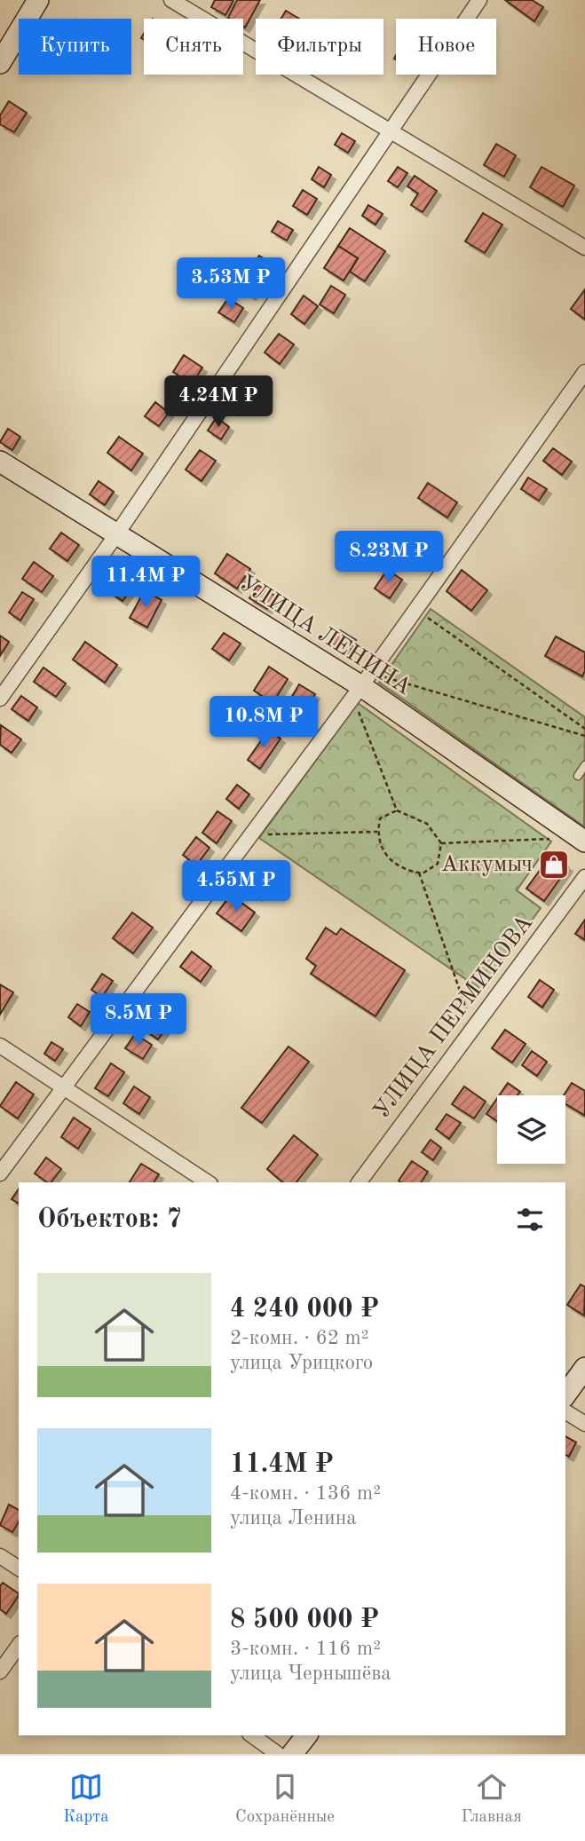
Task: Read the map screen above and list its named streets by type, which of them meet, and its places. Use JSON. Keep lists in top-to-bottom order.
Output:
{
  "streets": {
    "street": ["УЛИЦА ЛЕНИНА", "УЛИЦА ПЕРМИНОВА"]
  },
  "places": {
    "shop": ["Аккумыч"]
  },
  "page": {
    "chip": [
      "Купить",
      "Снять",
      "Фильтры",
      "Новое"
    ],
    "price": [
      "3.53M ₽",
      "4.24M ₽",
      "8.23M ₽",
      "11.4M ₽",
      "10.8M ₽",
      "4.55M ₽",
      "8.5M ₽"
    ],
    "heading": "Объектов: 7",
    "list": [
      {
        "name": "4 240 000 ₽",
        "note": "2-комн. · 62 m² · улица Урицкого"
      },
      {
        "name": "11.4M ₽",
        "note": "4-комн. · 136 m² · улица Ленина"
      },
      {
        "name": "8 500 000 ₽",
        "note": "3-комн. · 116 m² · улица Чернышёва"
      }
    ],
    "tabs": ["Карта", "Сохранённые", "Главная"]
  }
}
